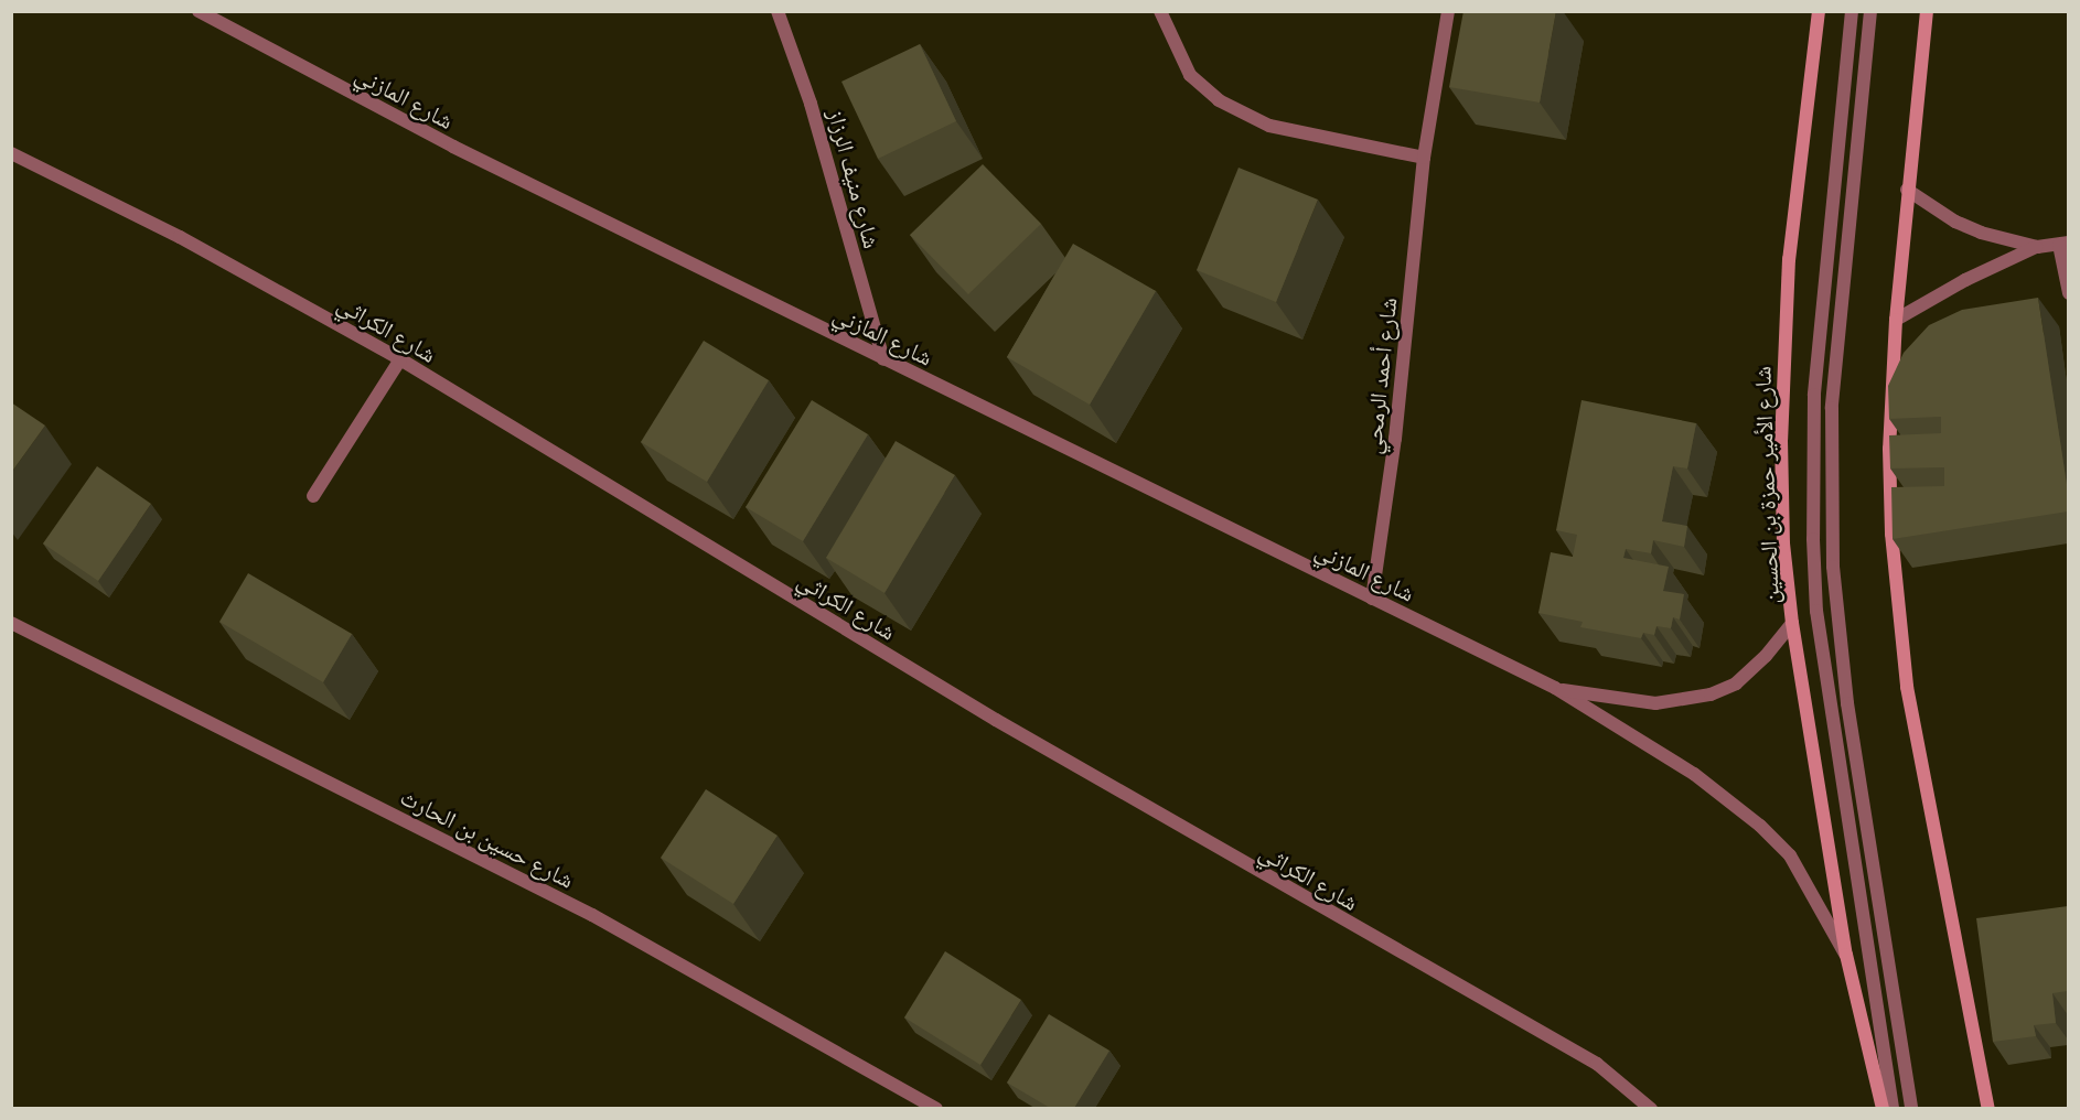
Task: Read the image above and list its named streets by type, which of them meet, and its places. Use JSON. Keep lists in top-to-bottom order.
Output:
{
  "streets": {
    "main road": ["شارع الأمير حمزة بن الحسين"],
    "street": [
      "شارع المازني",
      "شارع منيف الرزاز",
      "شارع الكراثي",
      "شارع أحمد الرمحي",
      "شارع حسين بن الحارث"
    ]
  },
  "crossings": [
    ["شارع المازني", "شارع منيف الرزاز"],
    ["شارع المازني", "شارع أحمد الرمحي"],
    ["شارع المازني", "شارع الأمير حمزة بن الحسين"]
  ]
}
